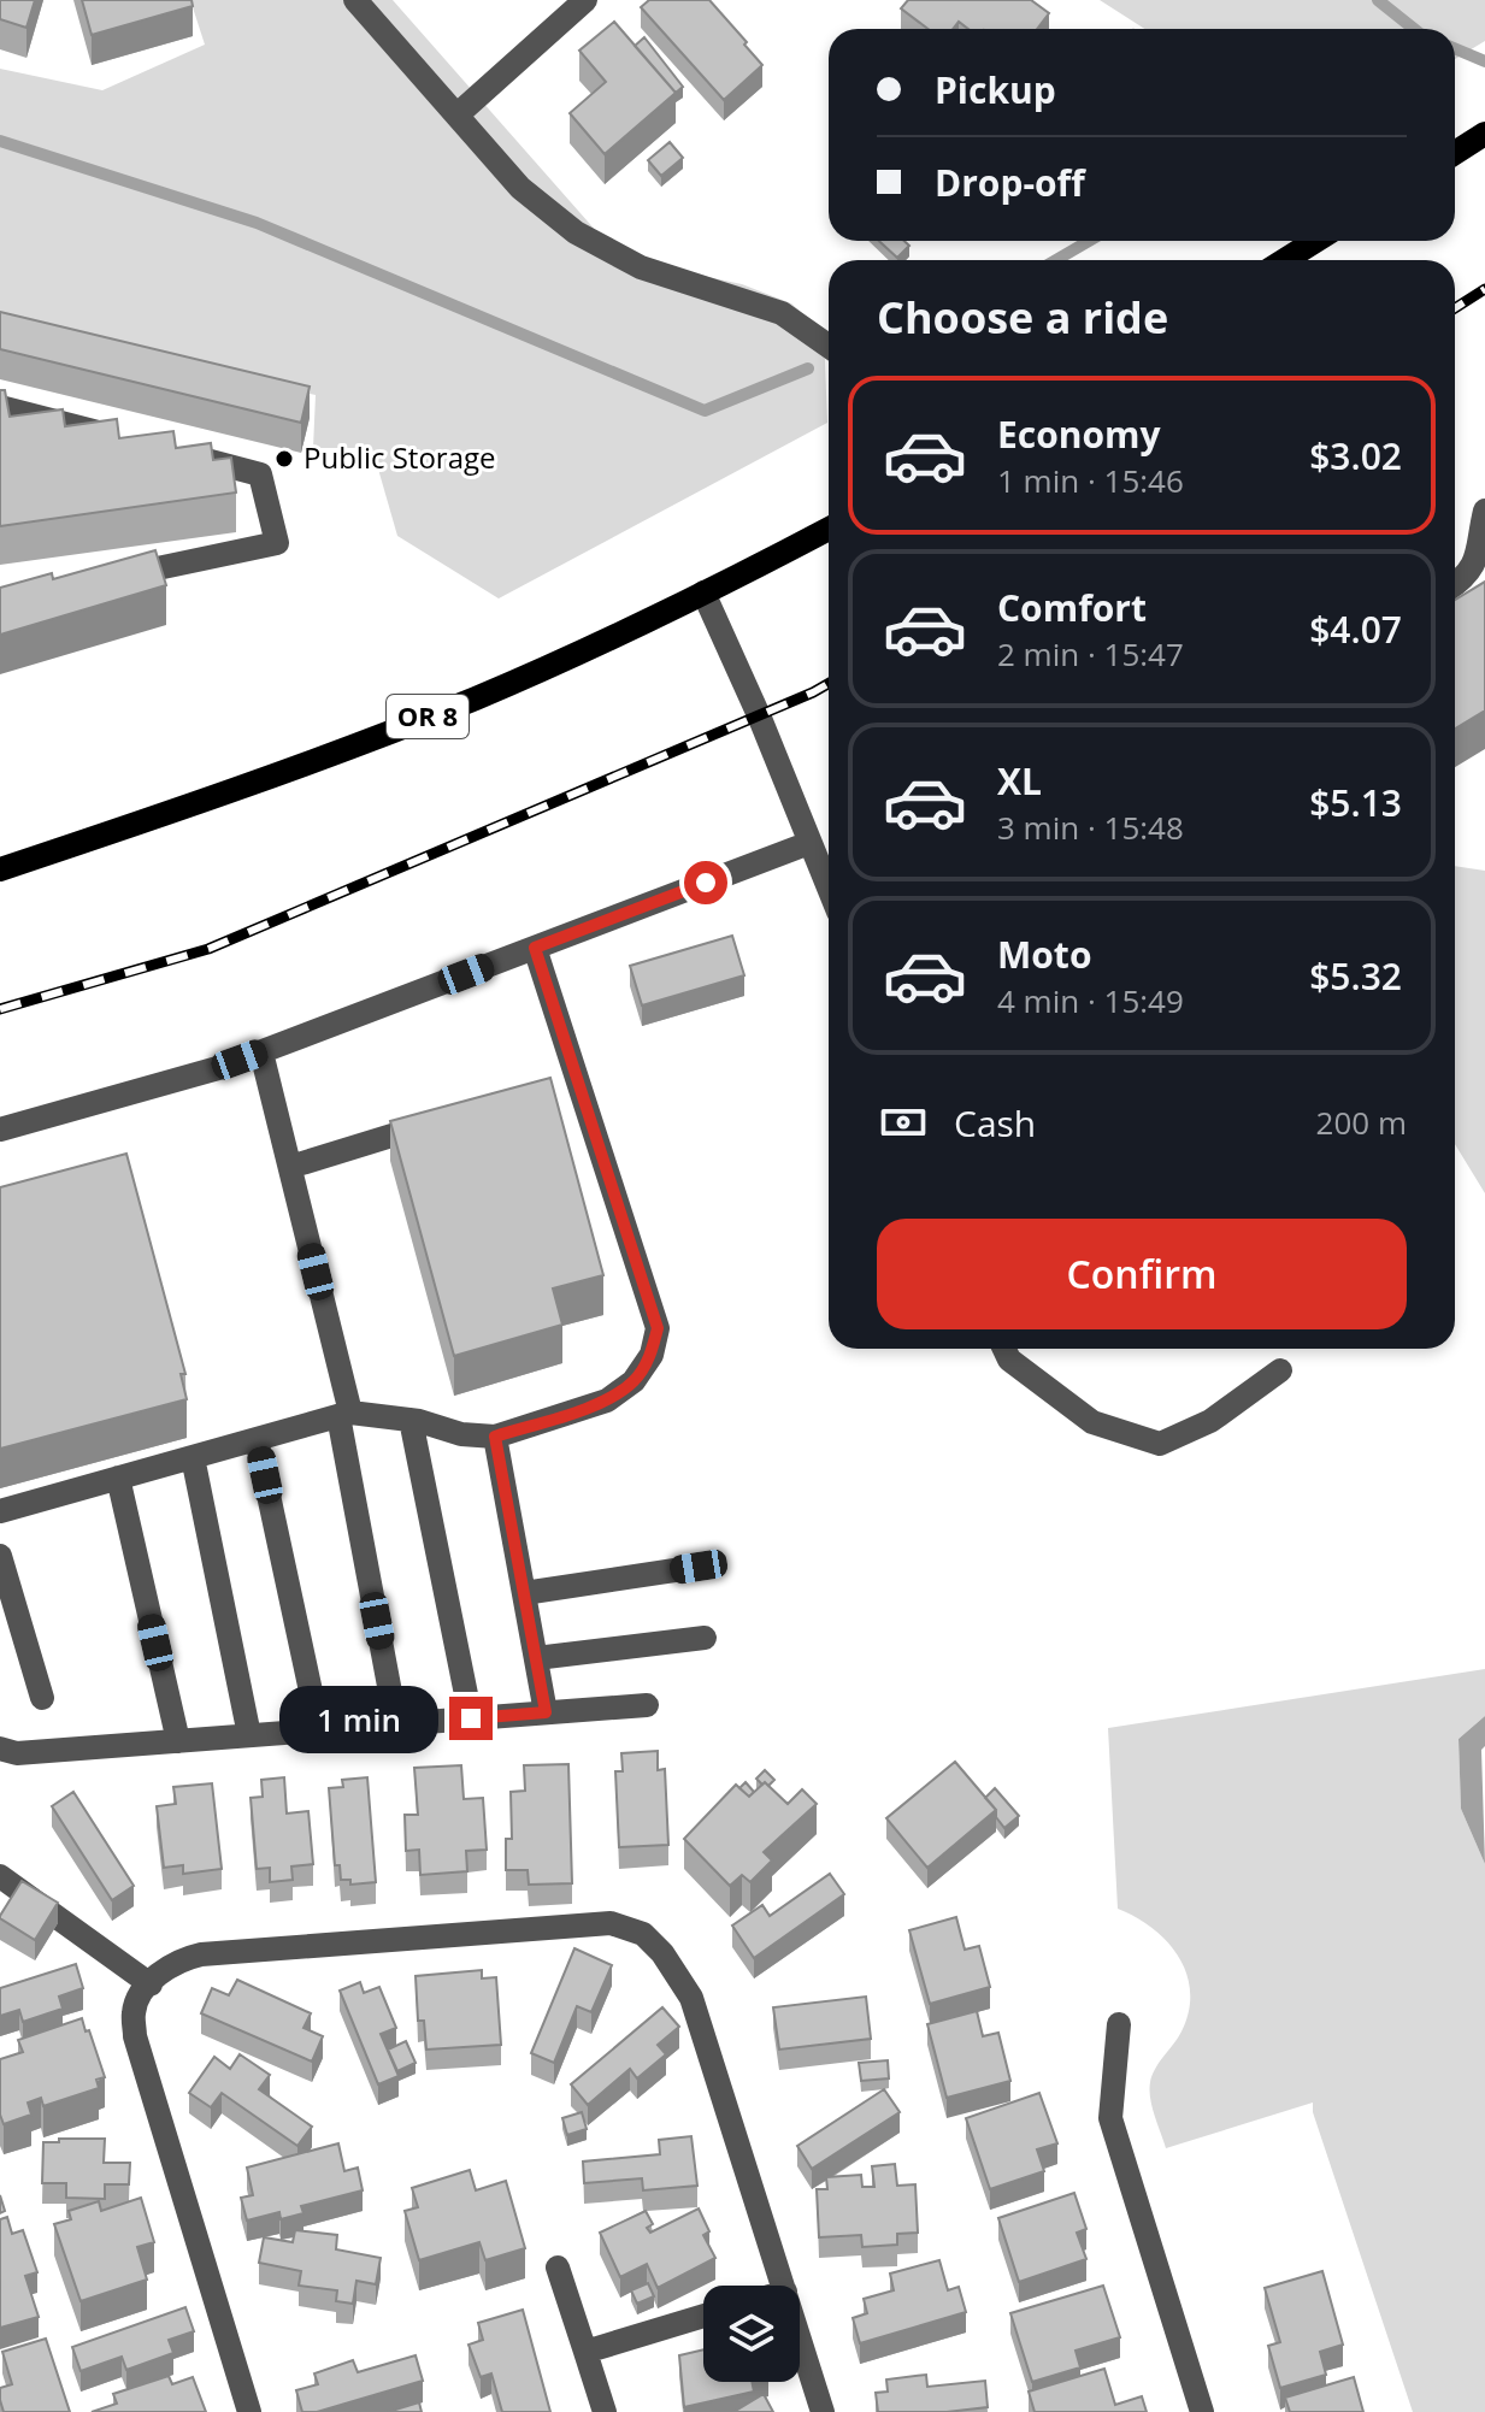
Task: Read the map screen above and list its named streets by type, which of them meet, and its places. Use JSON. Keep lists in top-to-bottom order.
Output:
{
  "streets": {
    "main road": ["OR 8"]
  },
  "places": ["Public Storage"],
  "page": {
    "banner": ["Pickup", "Drop-off"],
    "heading": "Choose a ride",
    "list": [
      {
        "name": "Economy",
        "note": "1 min · 15:46",
        "value": "$3.02"
      },
      {
        "name": "Comfort",
        "note": "2 min · 15:47",
        "value": "$4.07"
      },
      {
        "name": "XL",
        "note": "3 min · 15:48",
        "value": "$5.13"
      },
      {
        "name": "Moto",
        "note": "4 min · 15:49",
        "value": "$5.32"
      }
    ],
    "pay": ["Cash", "200 m"],
    "buttons": "Confirm",
    "bubble": "1 min"
  }
}
